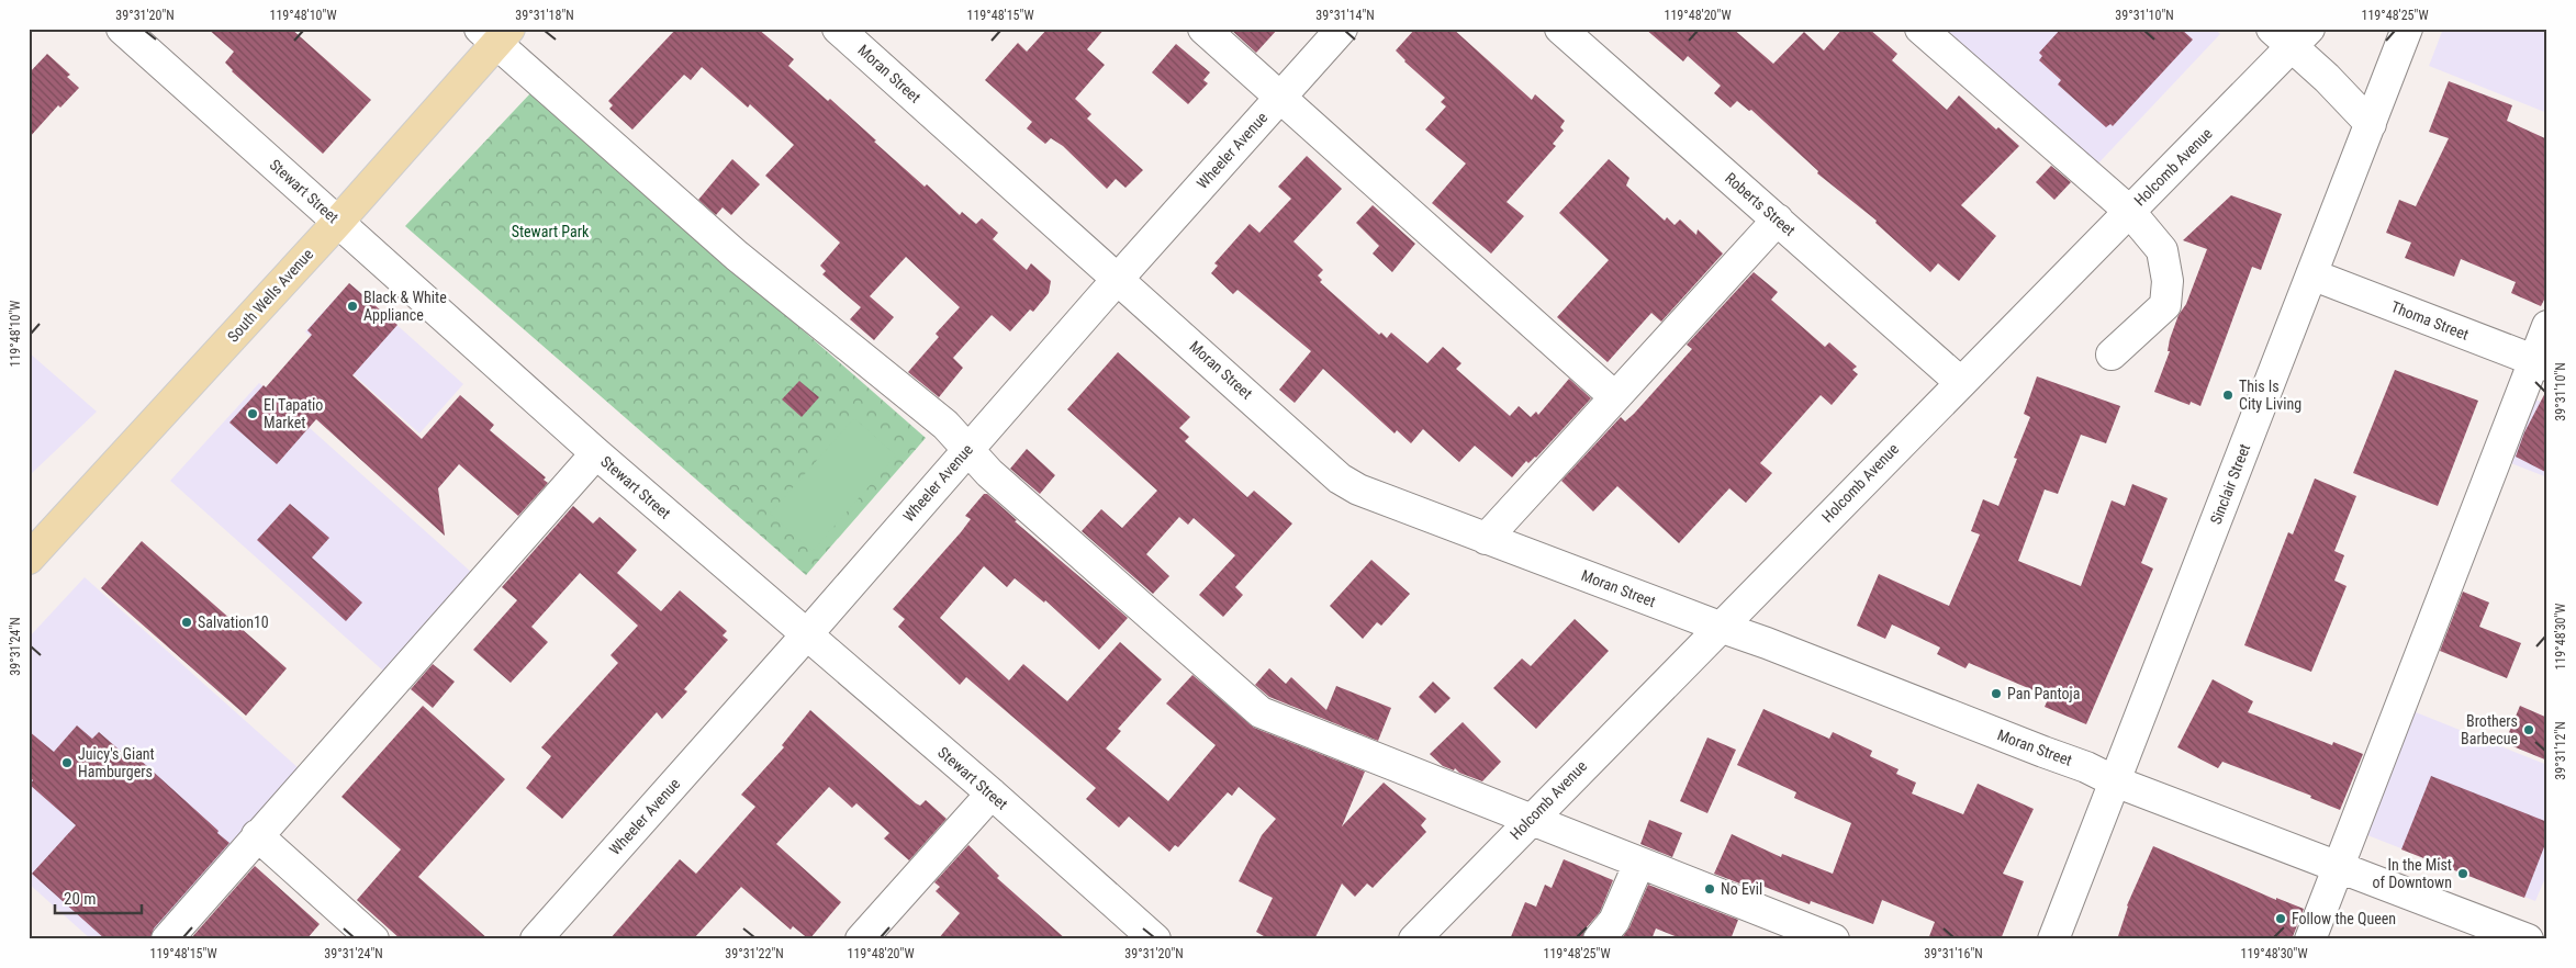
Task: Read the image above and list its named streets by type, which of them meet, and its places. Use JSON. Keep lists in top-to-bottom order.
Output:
{
  "streets": {
    "main road": ["South Wells Avenue"],
    "street": [
      "Moran Street",
      "Wheeler Avenue",
      "Holcomb Avenue",
      "Stewart Street",
      "Roberts Street",
      "Thoma Street",
      "Sinclair Street"
    ]
  },
  "crossings": [
    ["Moran Street", "Wheeler Avenue"],
    ["Moran Street", "Holcomb Avenue"],
    ["Moran Street", "Sinclair Street"],
    ["Wheeler Avenue", "Stewart Street"],
    ["Holcomb Avenue", "Roberts Street"],
    ["Stewart Street", "South Wells Avenue"],
    ["Thoma Street", "Sinclair Street"]
  ],
  "parks": ["Stewart Park"],
  "places": [
    "Black & White Appliance",
    "This Is City Living",
    "El Tapatio Market",
    "Salvation10",
    "Pan Pantoja",
    "Brothers Barbecue",
    "Juicy's Giant Hamburgers",
    "In the Mist of Downtown",
    "No Evil",
    "Follow the Queen"
  ],
  "scale_bar": "20 m",
  "coordinates": [
    "39°31'20\"N",
    "119°48'10\"W",
    "39°31'18\"N",
    "119°48'15\"W",
    "39°31'14\"N",
    "119°48'20\"W",
    "39°31'10\"N",
    "119°48'25\"W",
    "119°48'30\"W",
    "39°31'24\"N",
    "39°31'12\"N",
    "39°31'22\"N",
    "39°31'16\"N"
  ]
}
